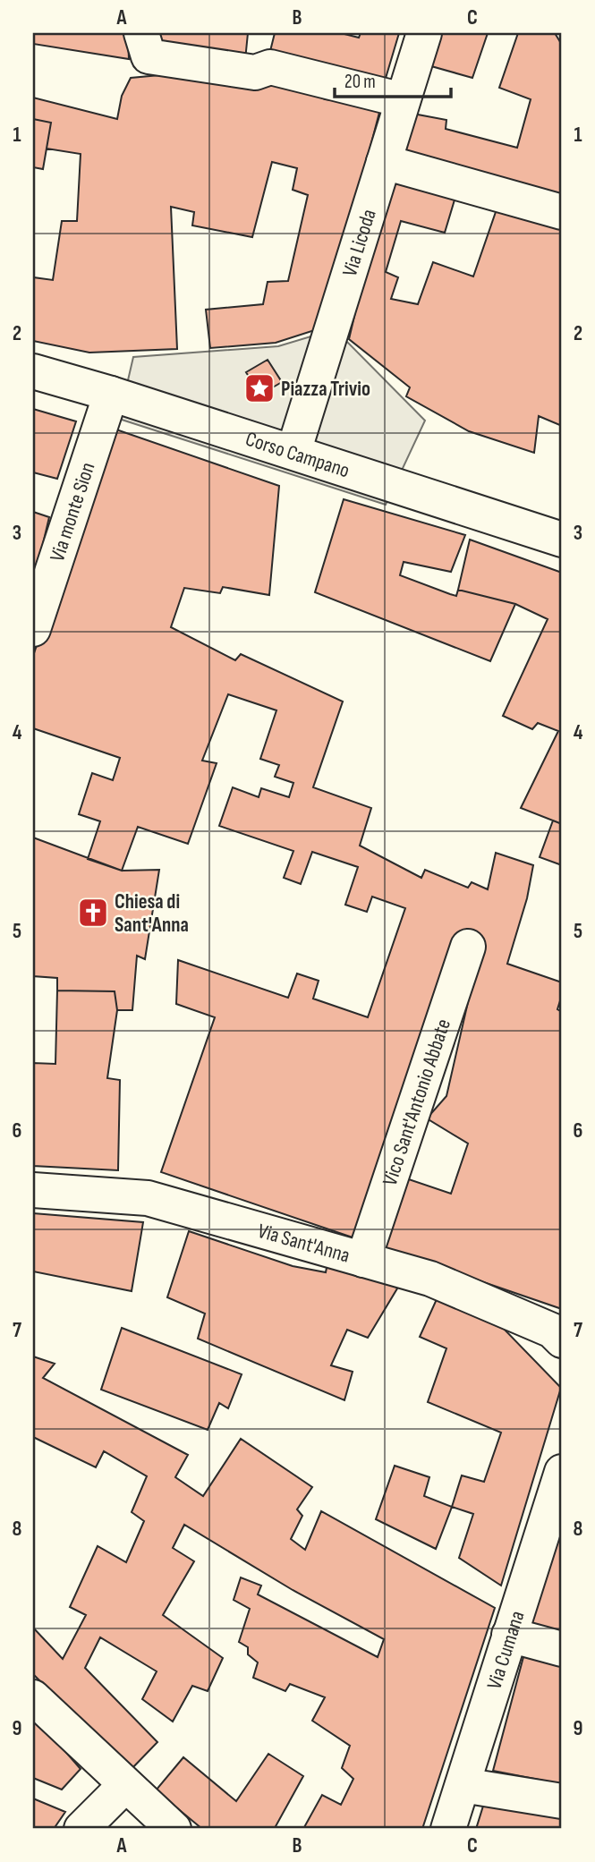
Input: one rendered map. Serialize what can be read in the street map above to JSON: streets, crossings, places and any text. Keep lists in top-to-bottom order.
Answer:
{
  "streets": {
    "street": [
      "Via Licoda",
      "Corso Campano",
      "Via monte Sion",
      "Vico Sant'Antonio Abbate",
      "Via Sant'Anna",
      "Via Cumana"
    ]
  },
  "crossings": [
    ["Via Licoda", "Corso Campano"],
    ["Corso Campano", "Via monte Sion"],
    ["Vico Sant'Antonio Abbate", "Via Sant'Anna"]
  ],
  "places": {
    "place": ["Piazza Trivio"],
    "church": ["Chiesa di Sant'Anna"]
  },
  "scale_bar": "20 m",
  "grid": {
    "columns": ["A", "B", "C"],
    "rows": [
      "1",
      "2",
      "3",
      "4",
      "5",
      "6",
      "7",
      "8",
      "9"
    ]
  }
}
